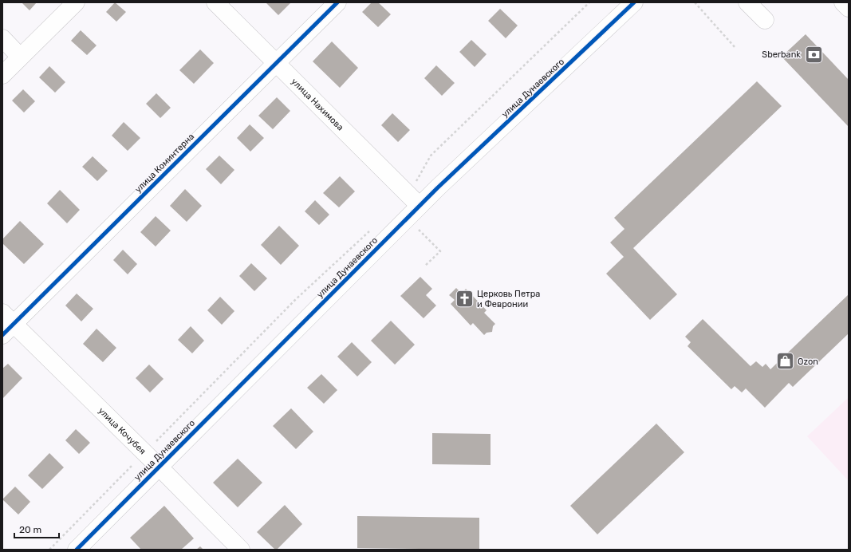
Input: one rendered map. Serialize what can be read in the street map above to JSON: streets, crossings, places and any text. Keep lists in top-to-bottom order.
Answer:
{
  "streets": {
    "street": [
      "улица Дунаевского",
      "улица Нахимова",
      "улица Коминтерна",
      "улица Кочубея"
    ]
  },
  "crossings": [
    ["улица Дунаевского", "улица Нахимова"],
    ["улица Дунаевского", "улица Кочубея"],
    ["улица Нахимова", "улица Коминтерна"],
    ["улица Коминтерна", "улица Кочубея"]
  ],
  "places": {
    "bank": ["Sberbank"],
    "church": ["Церковь Петра и Февронии"],
    "shop": ["Ozon"]
  },
  "scale_bar": "20 m"
}
